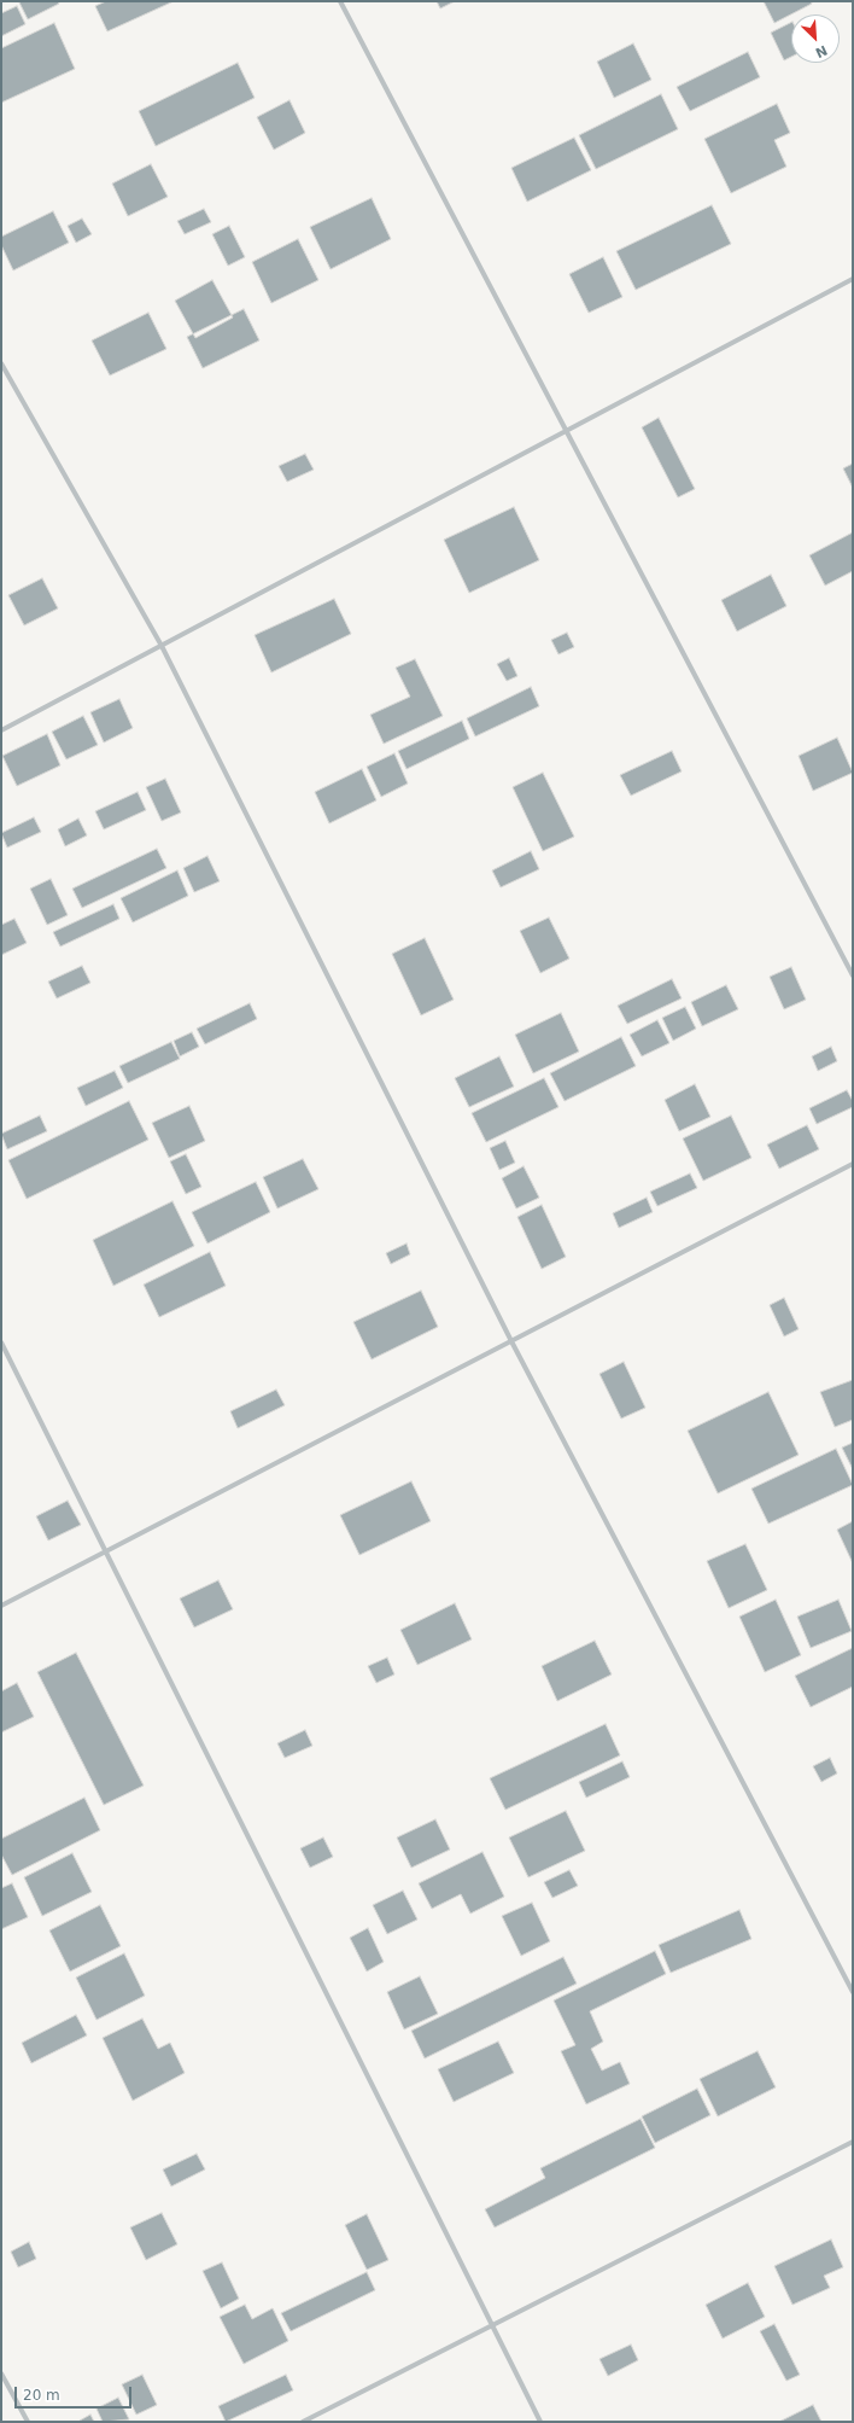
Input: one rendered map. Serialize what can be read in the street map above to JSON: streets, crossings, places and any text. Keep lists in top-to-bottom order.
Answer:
{
  "scale_bar": "20 m",
  "north": "bottom right"
}
